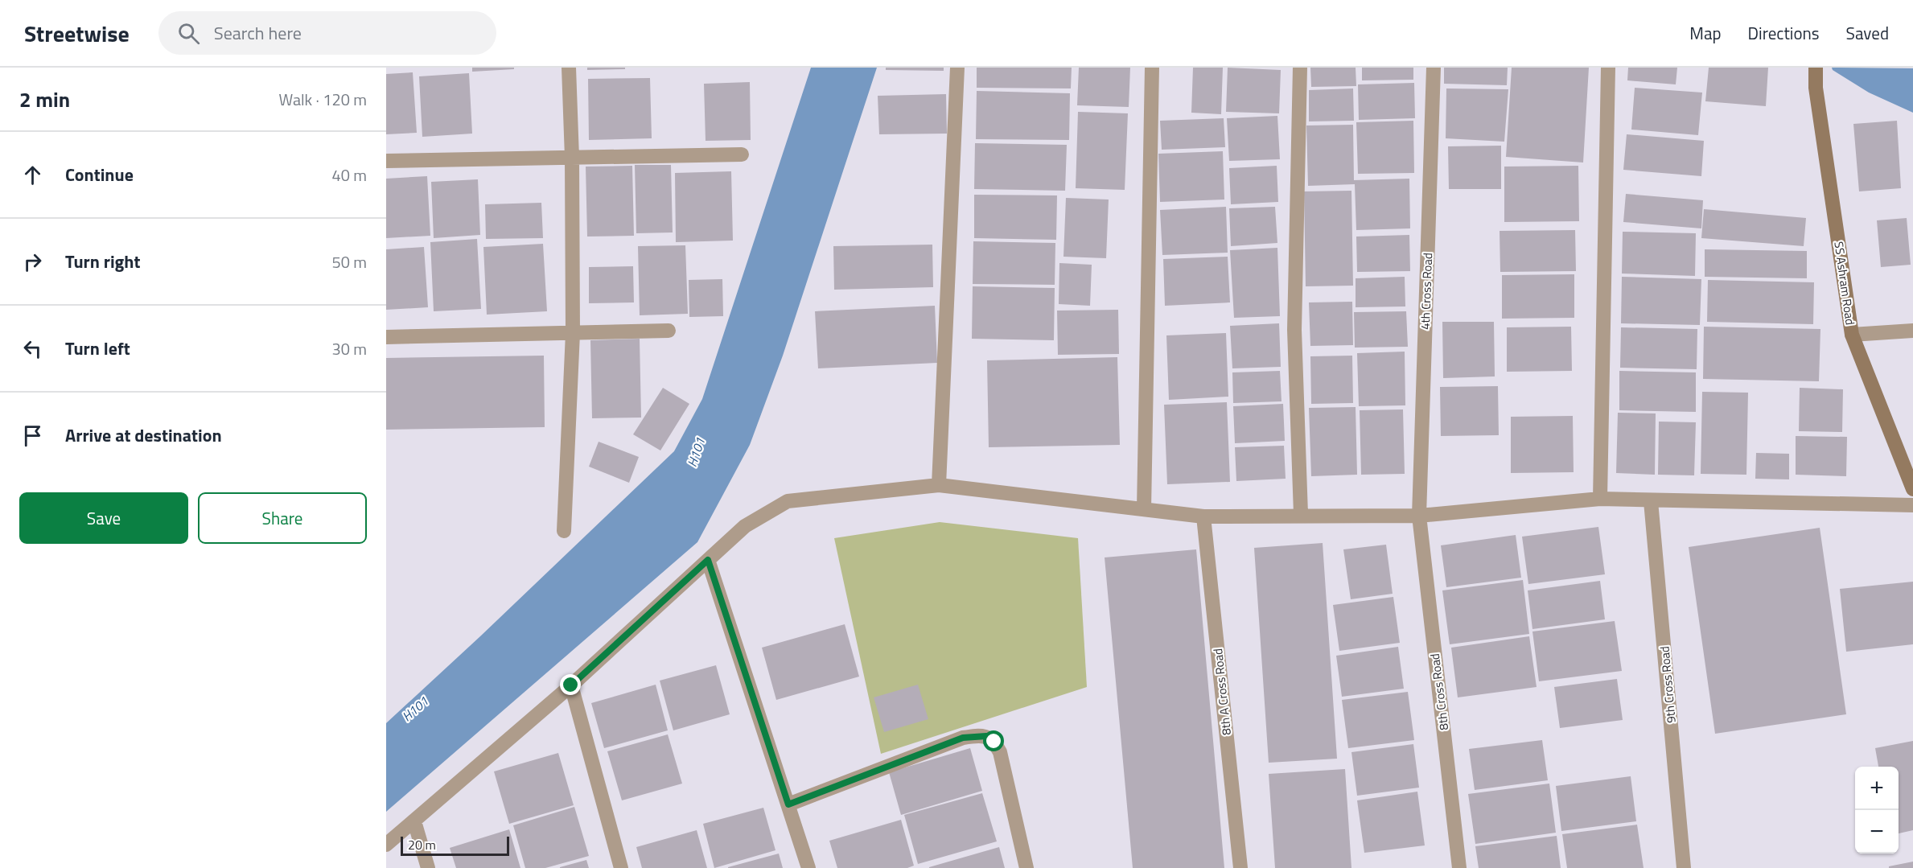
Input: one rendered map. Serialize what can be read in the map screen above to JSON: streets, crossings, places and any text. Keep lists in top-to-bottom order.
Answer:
{
  "streets": {
    "street": [
      "SS Ashram Road",
      "4th Cross Road",
      "9th Cross Road",
      "8th A Cross Road",
      "8th Cross Road"
    ]
  },
  "crossings": [
    ["4th Cross Road", "8th Cross Road"]
  ],
  "water": ["H101"],
  "scale_bar": "20 m",
  "page": {
    "header": "Streetwise",
    "search": "Search here",
    "nav": ["Map", "Directions", "Saved"],
    "heading": ["2 min", "Walk · 120 m"],
    "list": [
      ["Continue", "40 m"],
      ["Turn right", "50 m"],
      ["Turn left", "30 m"],
      "Arrive at destination"
    ],
    "buttons": ["Save", "Share"],
    "map_buttons": ["+", "−"],
    "scale": "20 m"
  }
}
